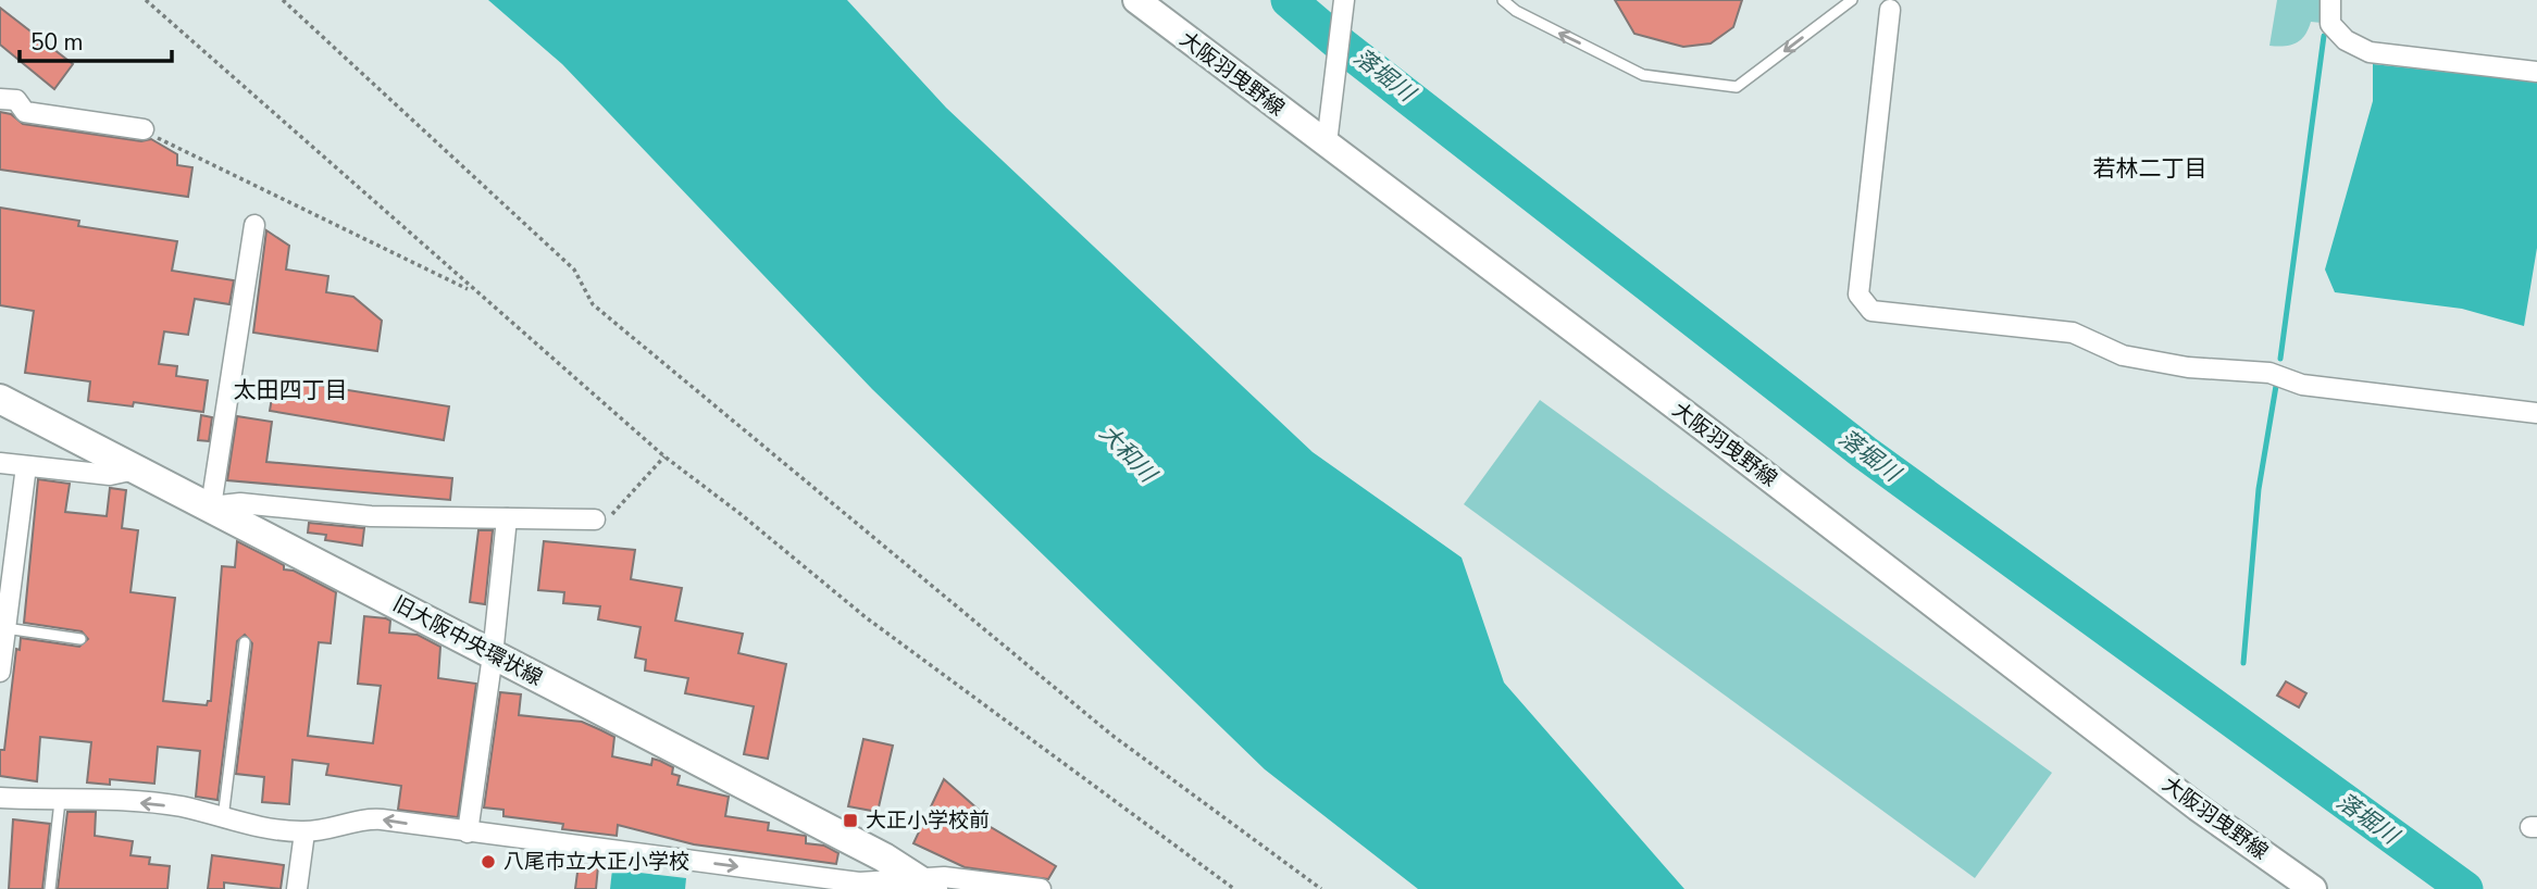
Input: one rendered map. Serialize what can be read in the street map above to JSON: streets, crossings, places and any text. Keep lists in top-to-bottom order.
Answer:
{
  "streets": {
    "main road": ["大阪羽曳野線", "旧大阪中央環状線"]
  },
  "districts": ["若林二丁目", "太田四丁目"],
  "water": ["落堀川", "大和川"],
  "places": {
    "transit": ["大正小学校前"],
    "other": ["八尾市立大正小学校"]
  },
  "scale_bar": "50 m"
}
